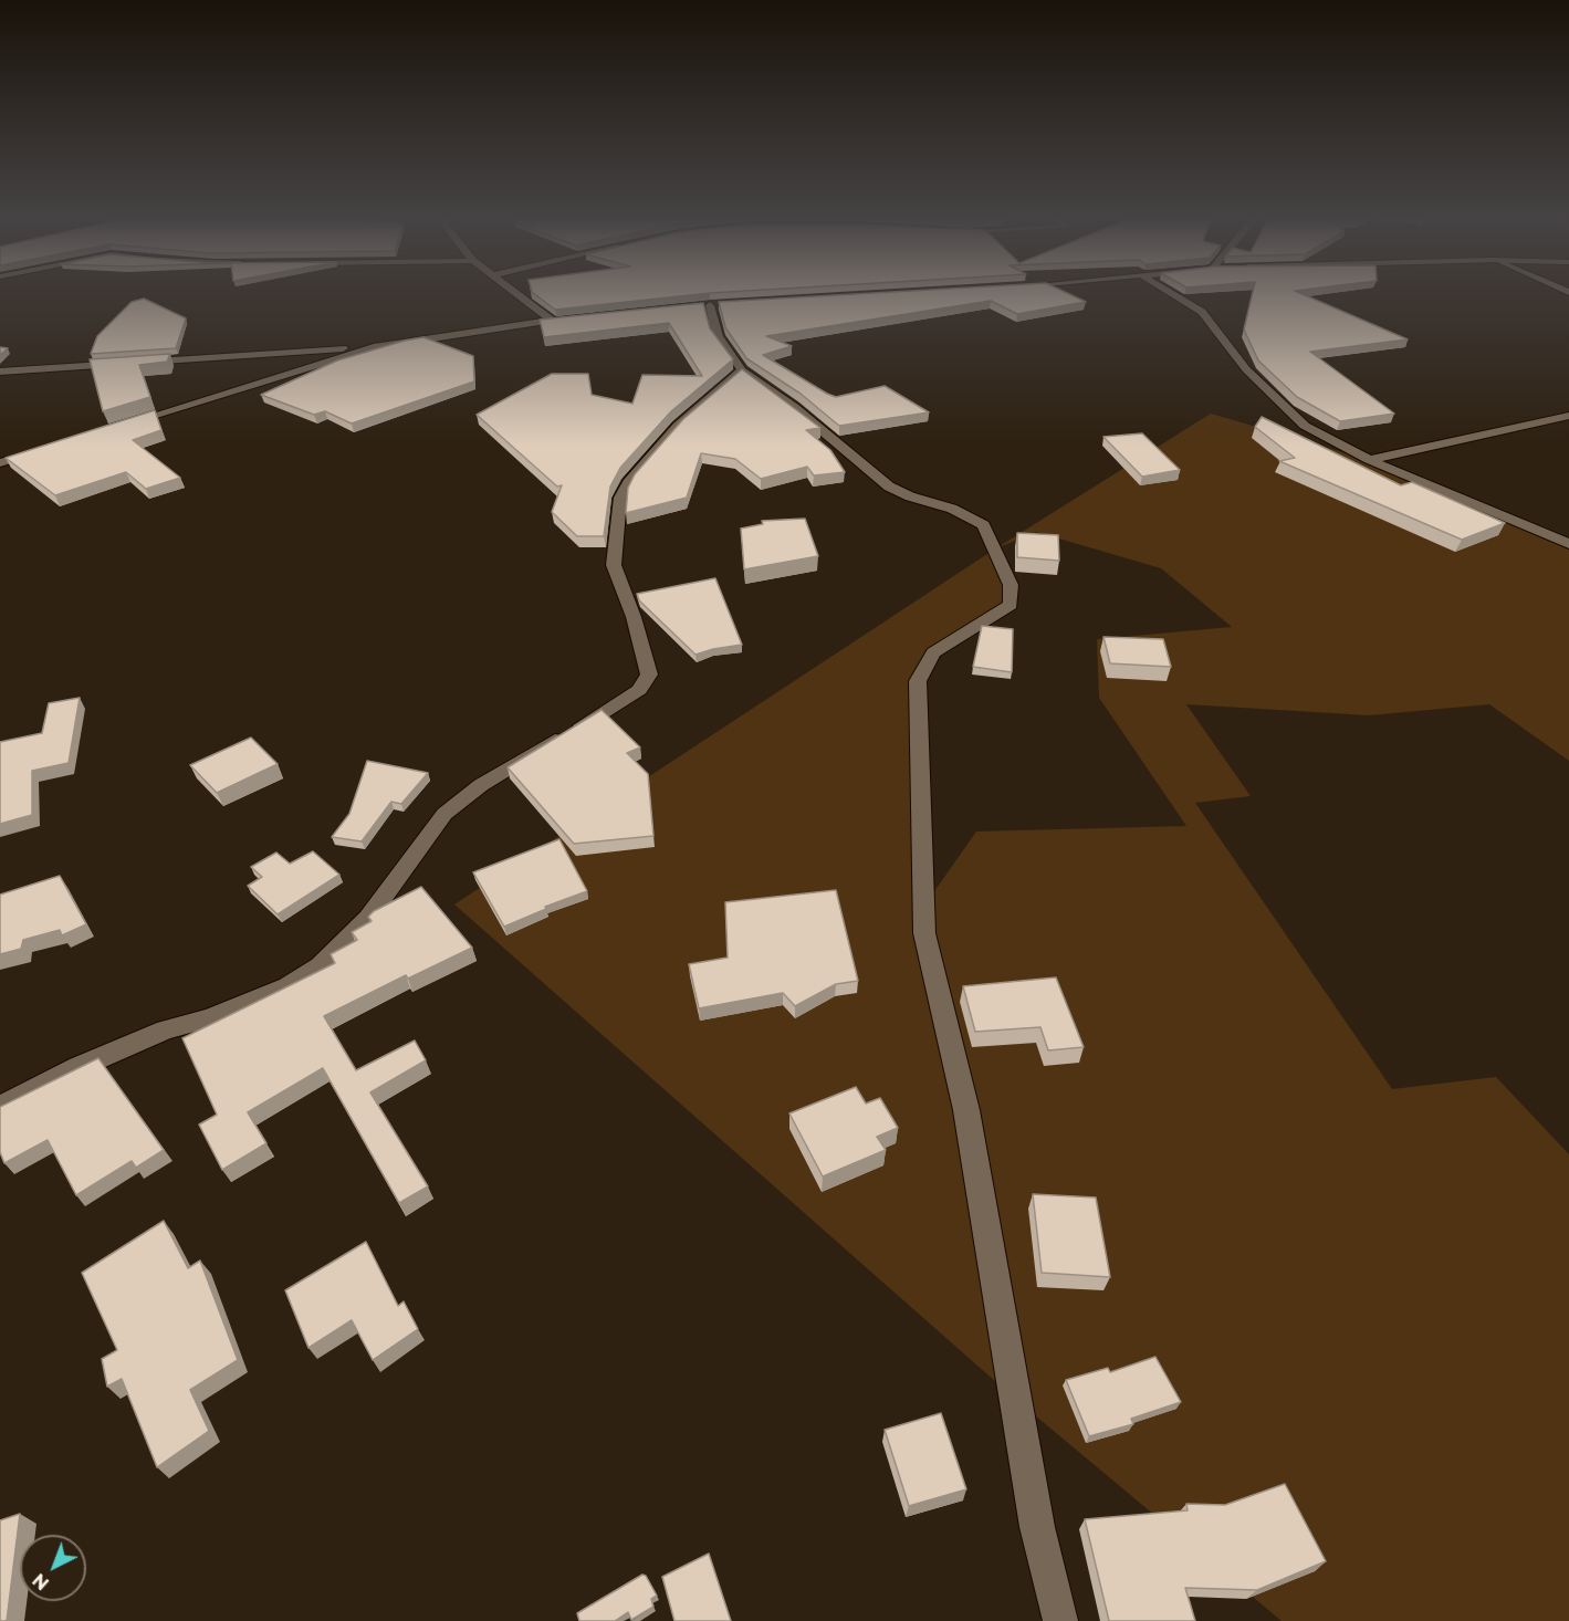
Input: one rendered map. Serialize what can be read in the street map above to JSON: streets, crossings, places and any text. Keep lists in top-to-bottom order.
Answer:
{
  "north": "bottom left"
}
